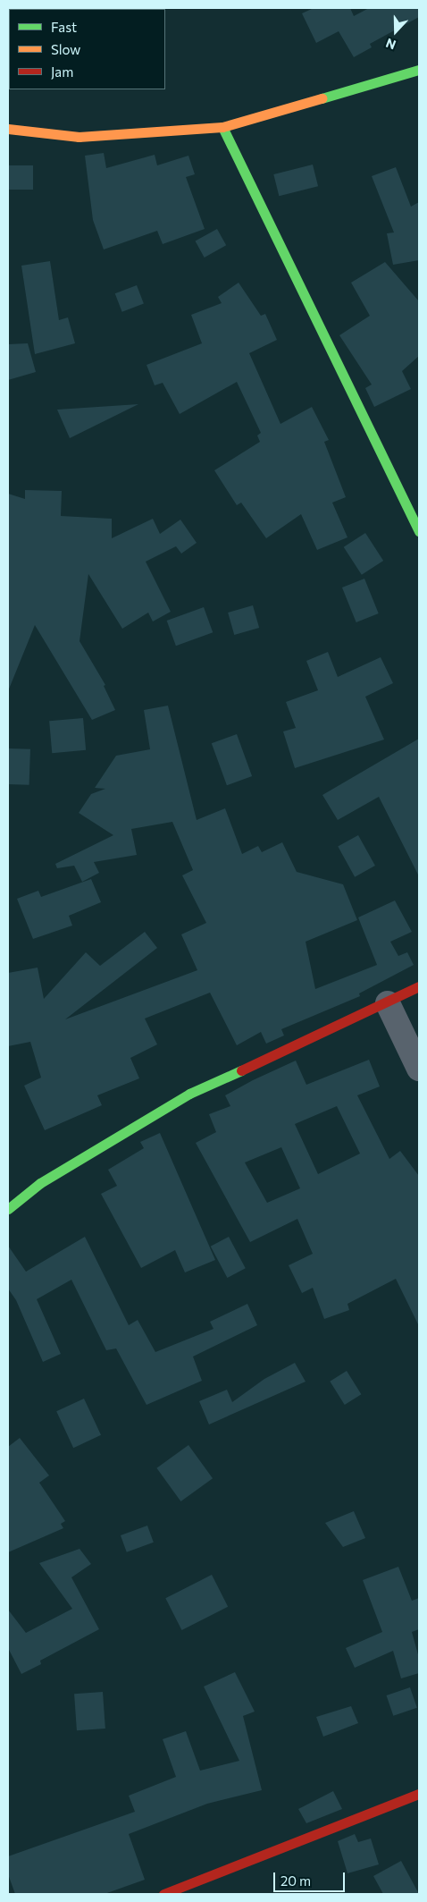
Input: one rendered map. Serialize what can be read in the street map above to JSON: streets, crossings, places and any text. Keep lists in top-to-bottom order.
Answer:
{
  "legend": ["Fast", "Slow", "Jam"],
  "scale_bar": "20 m",
  "north": "bottom"
}
